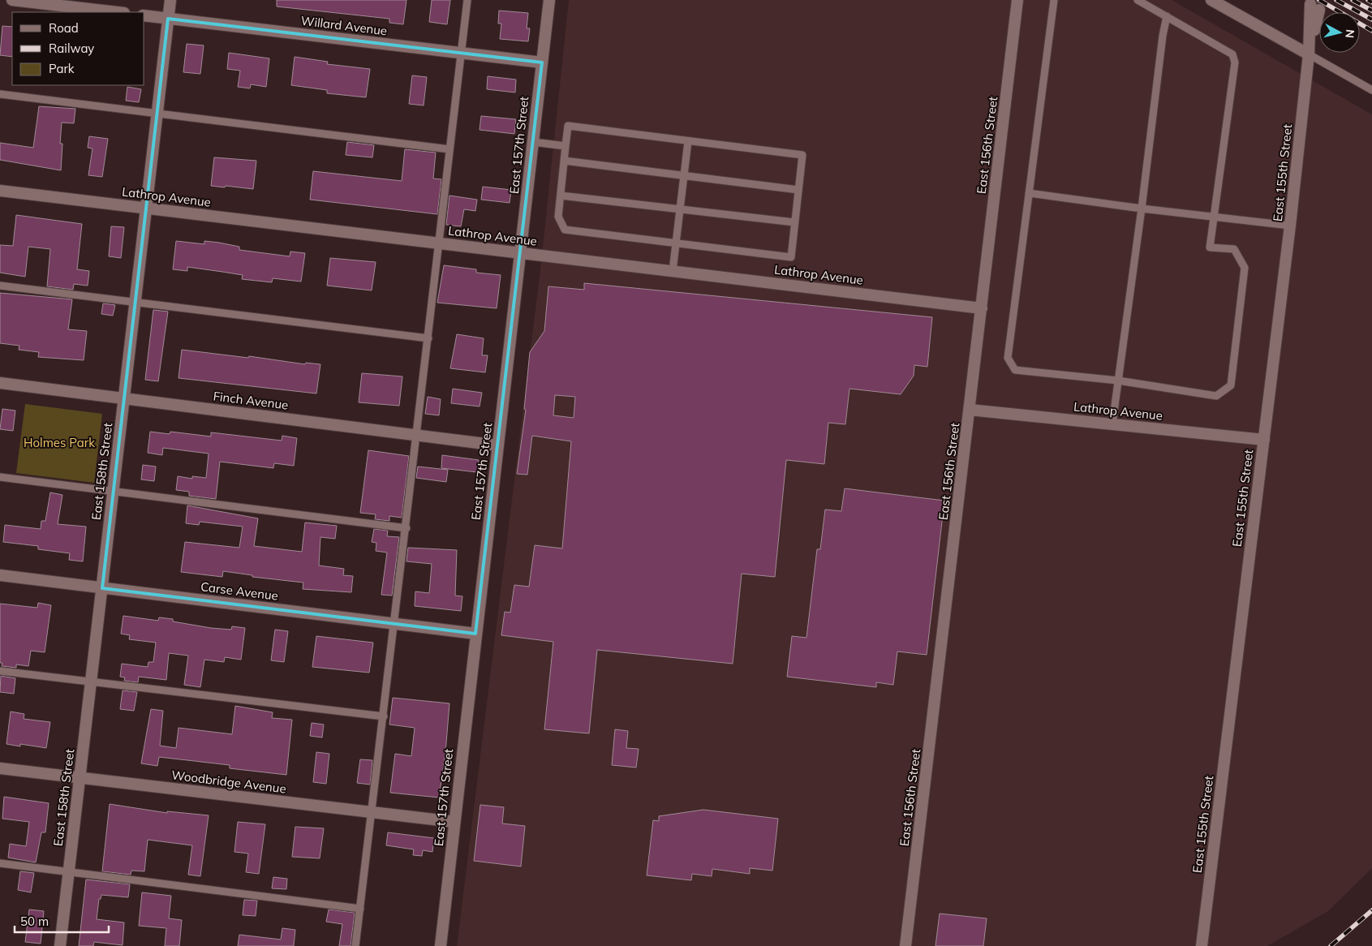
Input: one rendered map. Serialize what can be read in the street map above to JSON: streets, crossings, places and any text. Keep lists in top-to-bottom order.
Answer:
{
  "streets": {
    "street": [
      "Willard Avenue",
      "East 157th Street",
      "East 156th Street",
      "East 155th Street",
      "Lathrop Avenue",
      "Finch Avenue",
      "East 158th Street",
      "Carse Avenue",
      "Woodbridge Avenue"
    ]
  },
  "crossings": [
    ["Willard Avenue", "East 157th Street"],
    ["Willard Avenue", "East 158th Street"],
    ["East 157th Street", "Lathrop Avenue"],
    ["East 157th Street", "Finch Avenue"],
    ["East 157th Street", "Carse Avenue"],
    ["East 157th Street", "Woodbridge Avenue"],
    ["East 156th Street", "Lathrop Avenue"],
    ["East 155th Street", "Lathrop Avenue"],
    ["Lathrop Avenue", "East 158th Street"],
    ["Finch Avenue", "East 158th Street"],
    ["East 158th Street", "Carse Avenue"],
    ["East 158th Street", "Woodbridge Avenue"]
  ],
  "parks": ["Holmes Park"],
  "legend": ["Road", "Railway", "Park"],
  "scale_bar": "50 m",
  "north": "right"
}
